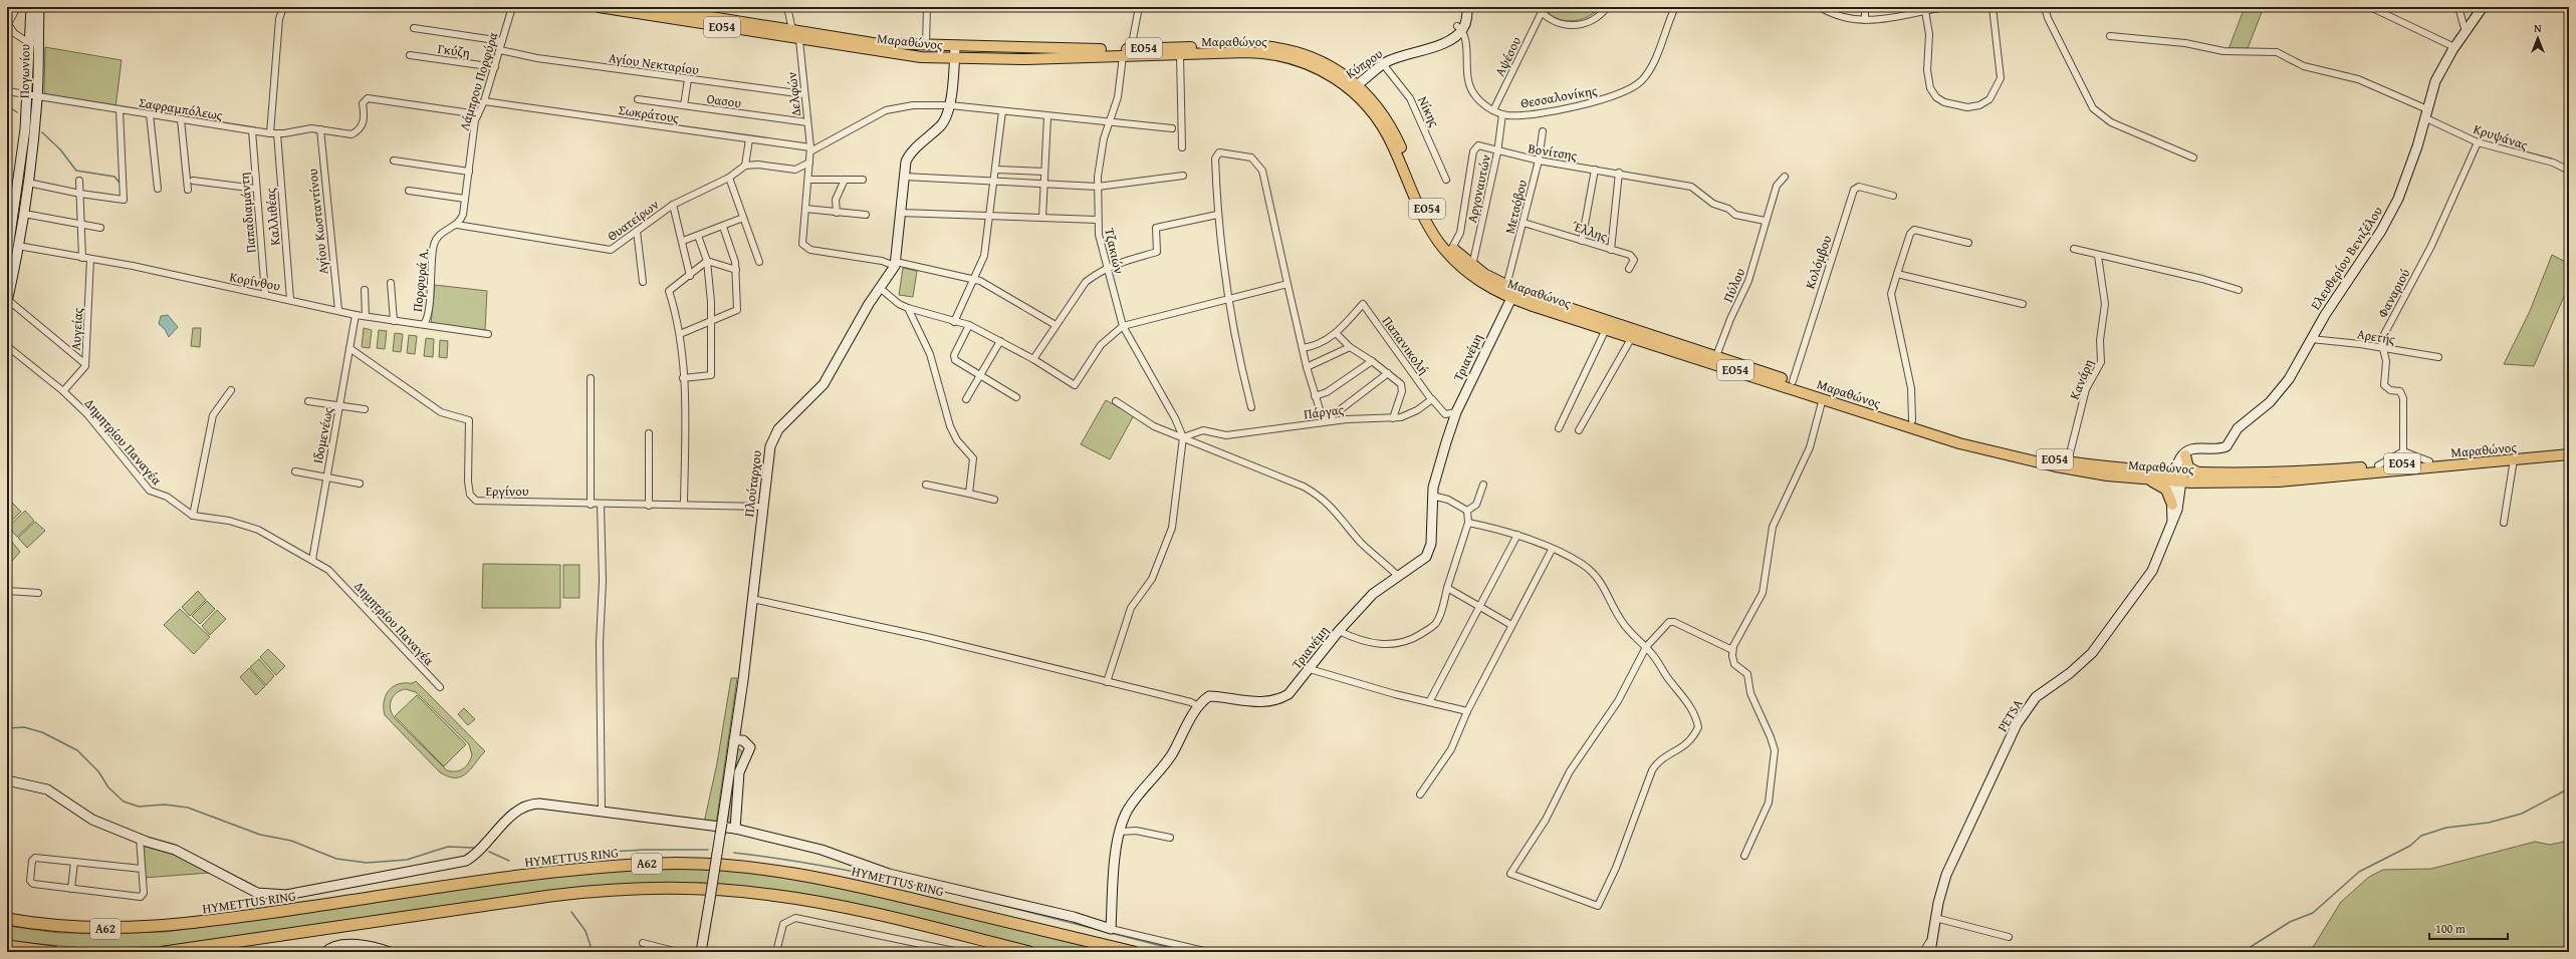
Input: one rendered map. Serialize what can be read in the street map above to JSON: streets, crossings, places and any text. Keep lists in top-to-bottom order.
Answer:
{
  "streets": {
    "highway": ["HYMETTUS RING", "Α62"],
    "main road": ["ΕΟ54", "Μαραθώνος"],
    "street": [
      "Γκύζη",
      "Αψέσου",
      "Αγίου Νεκταρίου",
      "Κύπρου",
      "Πογωνίου",
      "Λάμπρου Πορφύρα",
      "Δελφών",
      "Θεσσαλονίκης",
      "Οασου",
      "Σαφραμπόλεως",
      "Νίκης",
      "Σωκράτους",
      "Κρυψάνας",
      "Βονίτσης",
      "Αργοναυτών",
      "Μετσόβου",
      "Παπαδιαμάντη",
      "Καλλιθέας",
      "Θυατείρων",
      "Αγίου Κωσταντίνου",
      "Έλλης",
      "Τζακιών",
      "Ελευθερίου Βενιζέλου",
      "Κολόμβου",
      "Πορφυρά Α.",
      "Κορίνθου",
      "Πύλου",
      "Φαναριού",
      "Αυγείας",
      "Αρετής",
      "Παπανικολή",
      "Τριανέμη",
      "Κανάρη",
      "Πάργας",
      "Ιδομενέως",
      "Δημητρίου Παναγέα",
      "Πλούταρχου",
      "Εργίνου",
      "PETSA"
    ]
  },
  "crossings": [
    ["Μαραθώνος", "Κύπρου"],
    ["Μαραθώνος", "Δελφών"],
    ["Μαραθώνος", "Βονίτσης"],
    ["Μαραθώνος", "Αργοναυτών"],
    ["Μαραθώνος", "Μετσόβου"],
    ["Μαραθώνος", "Τζακιών"],
    ["Μαραθώνος", "Κολόμβου"],
    ["Μαραθώνος", "Πύλου"],
    ["Μαραθώνος", "Τριανέμη"],
    ["Μαραθώνος", "Κανάρη"],
    ["Μαραθώνος", "Πλούταρχου"],
    ["Μαραθώνος", "PETSA"],
    ["Γκύζη", "Λάμπρου Πορφύρα"],
    ["Αψέσου", "Θεσσαλονίκης"],
    ["Αγίου Νεκταρίου", "Λάμπρου Πορφύρα"],
    ["Αγίου Νεκταρίου", "Δελφών"],
    ["Κύπρου", "Θεσσαλονίκης"],
    ["Κύπρου", "Νίκης"],
    ["Πογωνίου", "Σαφραμπόλεως"],
    ["Πογωνίου", "Κορίνθου"],
    ["Λάμπρου Πορφύρα", "Σαφραμπόλεως"],
    ["Λάμπρου Πορφύρα", "Σωκράτους"],
    ["Λάμπρου Πορφύρα", "Θυατείρων"],
    ["Λάμπρου Πορφύρα", "Πορφυρά Α."],
    ["Δελφών", "Οασου"],
    ["Δελφών", "Σωκράτους"],
    ["Δελφών", "Πλούταρχου"],
    ["Θεσσαλονίκης", "Αργοναυτών"],
    ["Σαφραμπόλεως", "Παπαδιαμάντη"],
    ["Σαφραμπόλεως", "Καλλιθέας"],
    ["Σαφραμπόλεως", "Αγίου Κωσταντίνου"],
    ["Κρυψάνας", "Ελευθερίου Βενιζέλου"],
    ["Κρυψάνας", "Φαναριού"],
    ["Βονίτσης", "Αργοναυτών"],
    ["Βονίτσης", "Μετσόβου"],
    ["Βονίτσης", "Πύλου"],
    ["Μετσόβου", "Έλλης"],
    ["Μετσόβου", "Τριανέμη"],
    ["Παπαδιαμάντη", "Κορίνθου"],
    ["Καλλιθέας", "Κορίνθου"],
    ["Θυατείρων", "Πορφυρά Α."],
    ["Αγίου Κωσταντίνου", "Κορίνθου"],
    ["Τζακιών", "Πάργας"],
    ["Ελευθερίου Βενιζέλου", "Αρετής"],
    ["Πορφυρά Α.", "Κορίνθου"],
    ["Κορίνθου", "Αυγείας"],
    ["Κορίνθου", "Ιδομενέως"],
    ["Φαναριού", "Αρετής"],
    ["Αυγείας", "Δημητρίου Παναγέα"],
    ["Παπανικολή", "Πάργας"],
    ["Ιδομενέως", "Δημητρίου Παναγέα"],
    ["Ιδομενέως", "Εργίνου"],
    ["Πλούταρχου", "Εργίνου"]
  ],
  "scale_bar": "100 m",
  "north": "top"
}
